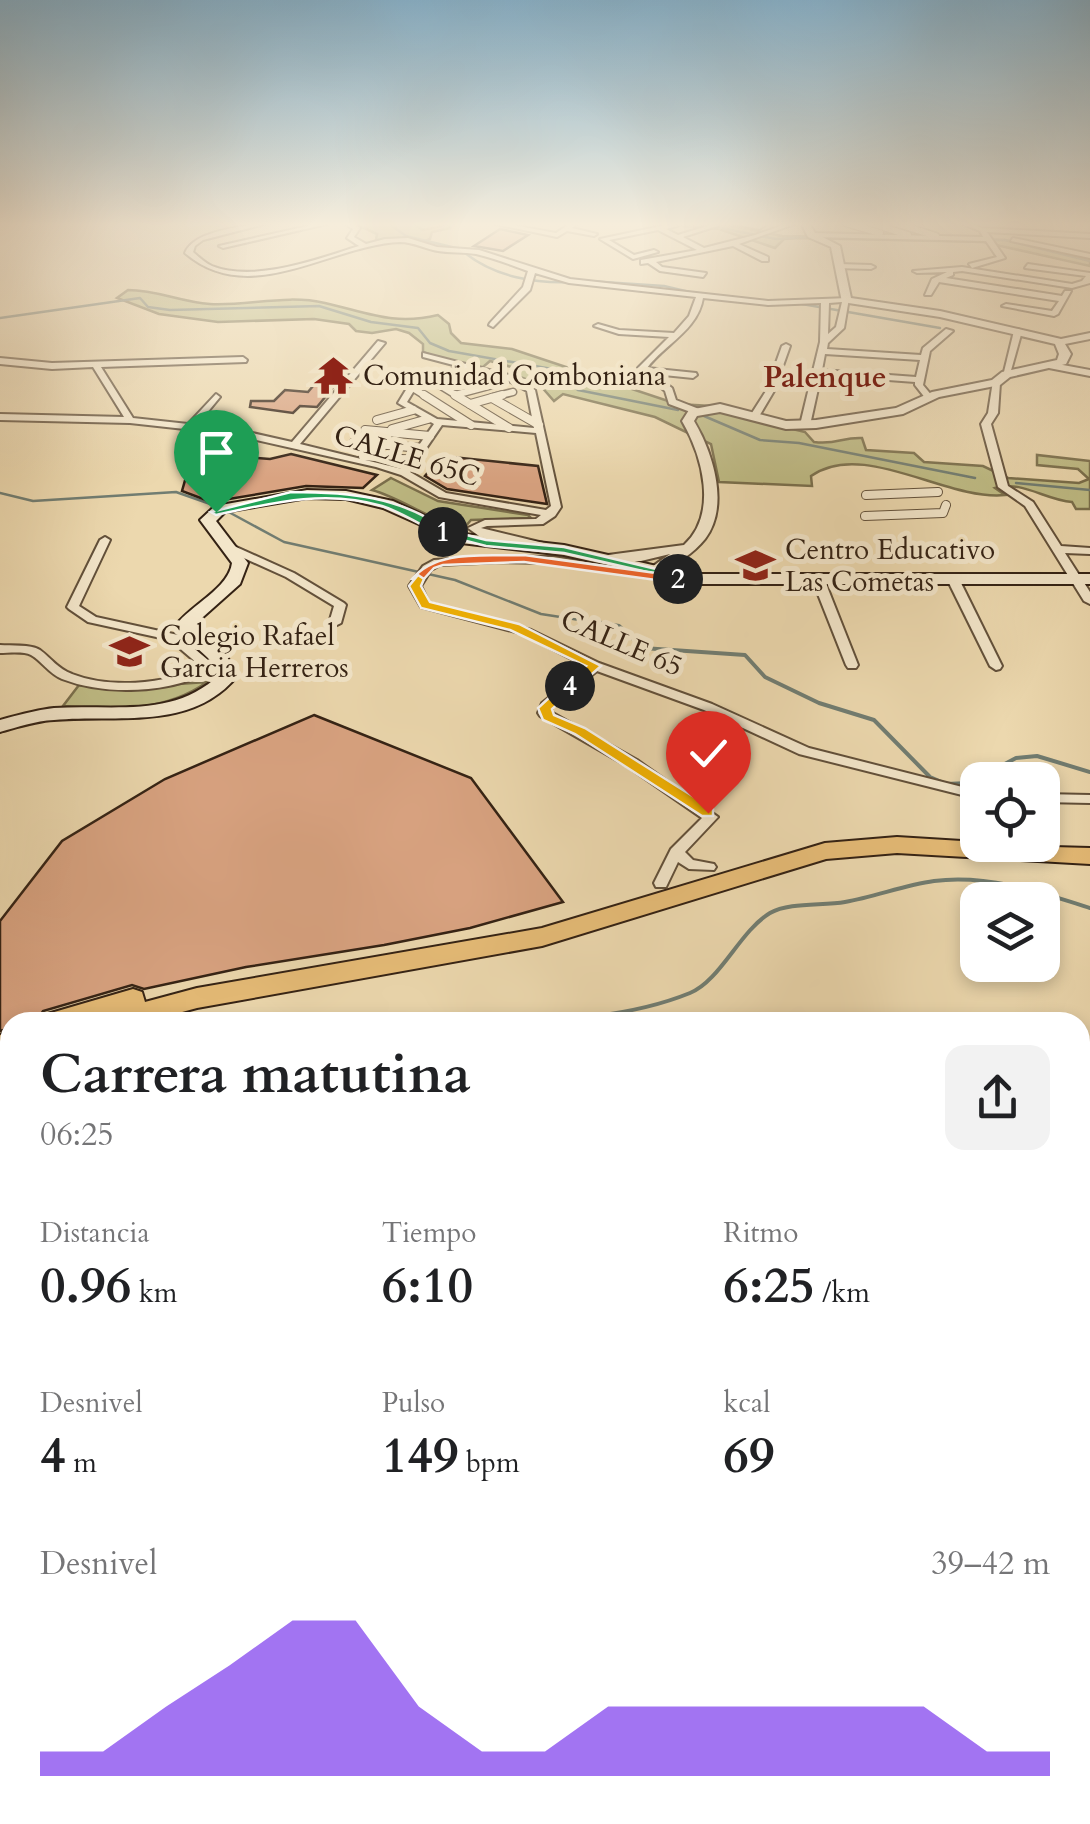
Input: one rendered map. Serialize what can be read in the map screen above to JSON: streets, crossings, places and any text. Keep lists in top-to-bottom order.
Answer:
{
  "streets": {
    "main road": ["CALLE 65"],
    "street": ["CALLE 65C"]
  },
  "districts": ["Palenque"],
  "places": {
    "temple": ["Comunidad Comboniana"],
    "school or university": ["Centro Educativo Las Cometas", "Colegio Rafael Garcia Herreros"]
  },
  "page": {
    "pins": ["1", "2", "4"],
    "heading": ["Carrera matutina", "06:25"],
    "stats": [
      ["Distancia", "0.96 km"],
      ["Tiempo", "6:10"],
      ["Ritmo", "6:25 /km"],
      ["Desnivel", "4 m"],
      ["Pulso", "149 bpm"],
      ["kcal", "69"]
    ],
    "chart": ["Desnivel", "39–42 m"]
  }
}
